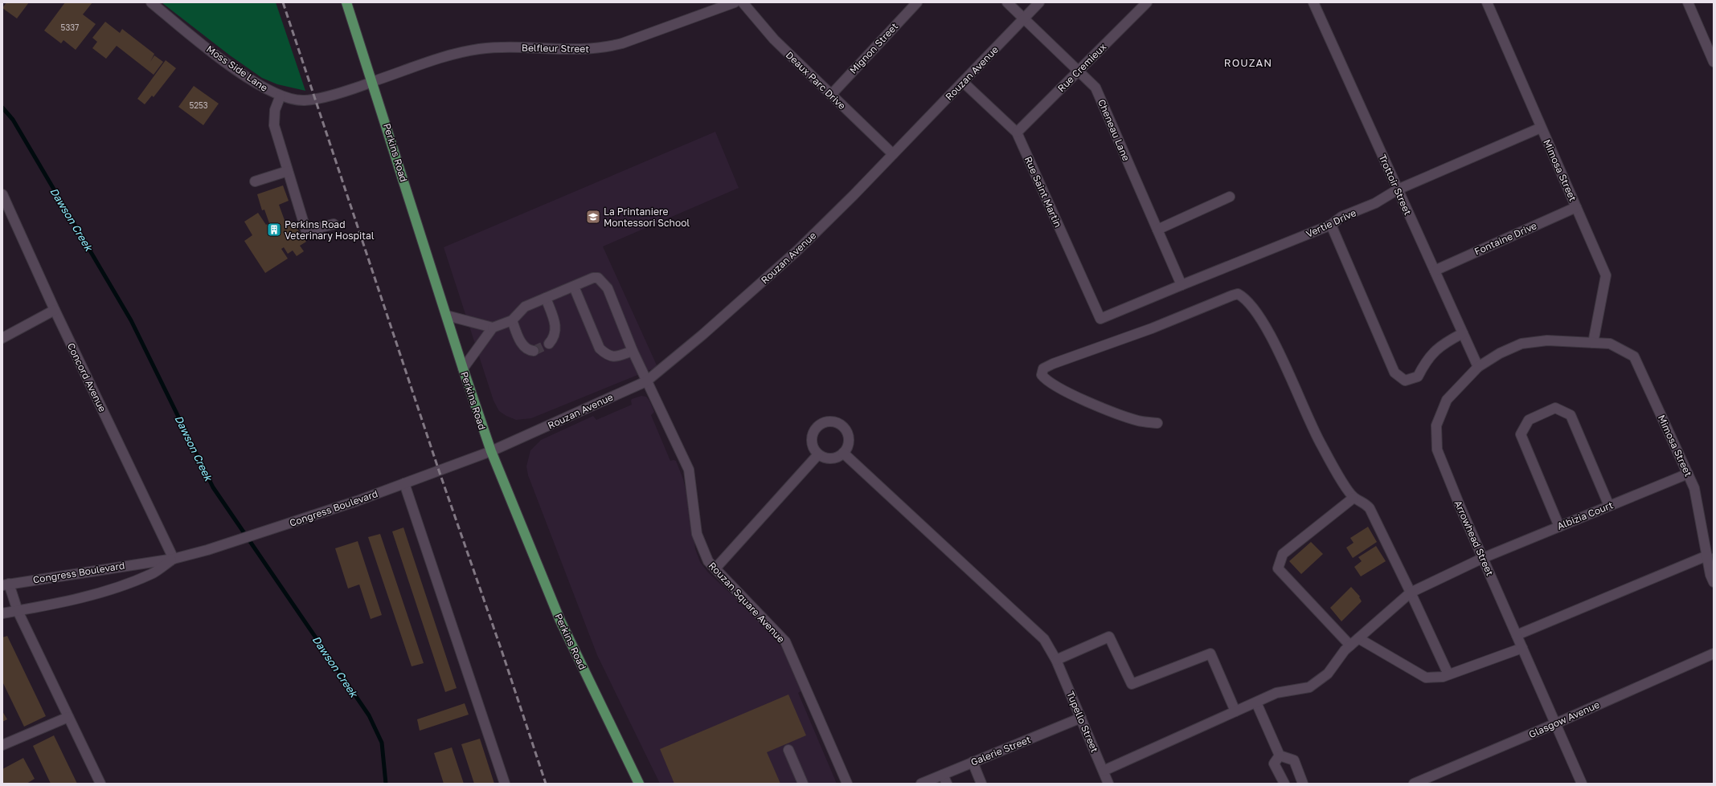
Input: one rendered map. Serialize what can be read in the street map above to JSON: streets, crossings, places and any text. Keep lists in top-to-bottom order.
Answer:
{
  "streets": {
    "main road": ["Perkins Road"],
    "street": [
      "Belfleur Street",
      "Mignon Street",
      "Rue Cremieux",
      "Moss Side Lane",
      "Rouzan Avenue",
      "Deaux Parc Drive",
      "Cheneau Lane",
      "Mimosa Street",
      "Trottoir Street",
      "Rue Saint Martin",
      "Vertie Drive",
      "Fontaine Drive",
      "Concord Avenue",
      "Congress Boulevard",
      "Albizia Court",
      "Arrowhead Street",
      "Rouzan Square Avenue",
      "Glasgow Avenue",
      "Tupello Street",
      "Galerie Street"
    ]
  },
  "crossings": [
    ["Belfleur Street", "Moss Side Lane"],
    ["Belfleur Street", "Perkins Road"],
    ["Mignon Street", "Deaux Parc Drive"],
    ["Rue Cremieux", "Cheneau Lane"],
    ["Rue Cremieux", "Rue Saint Martin"],
    ["Moss Side Lane", "Perkins Road"],
    ["Rouzan Avenue", "Deaux Parc Drive"],
    ["Rouzan Avenue", "Cheneau Lane"],
    ["Rouzan Avenue", "Perkins Road"],
    ["Rouzan Avenue", "Rue Saint Martin"],
    ["Rouzan Avenue", "Congress Boulevard"],
    ["Rouzan Avenue", "Rouzan Square Avenue"],
    ["Cheneau Lane", "Vertie Drive"],
    ["Perkins Road", "Congress Boulevard"],
    ["Mimosa Street", "Vertie Drive"],
    ["Mimosa Street", "Fontaine Drive"],
    ["Mimosa Street", "Albizia Court"],
    ["Mimosa Street", "Arrowhead Street"],
    ["Trottoir Street", "Vertie Drive"],
    ["Trottoir Street", "Fontaine Drive"],
    ["Trottoir Street", "Arrowhead Street"],
    ["Rue Saint Martin", "Vertie Drive"],
    ["Concord Avenue", "Congress Boulevard"],
    ["Albizia Court", "Arrowhead Street"],
    ["Albizia Court", "Tupello Street"],
    ["Arrowhead Street", "Glasgow Avenue"],
    ["Tupello Street", "Galerie Street"]
  ],
  "districts": ["ROUZAN"],
  "water": ["Dawson Creek"],
  "places": {
    "school or university": ["La Printaniere Montessori School"],
    "building": ["Perkins Road Veterinary Hospital"]
  },
  "house_numbers": ["5337", "5253"]
}
